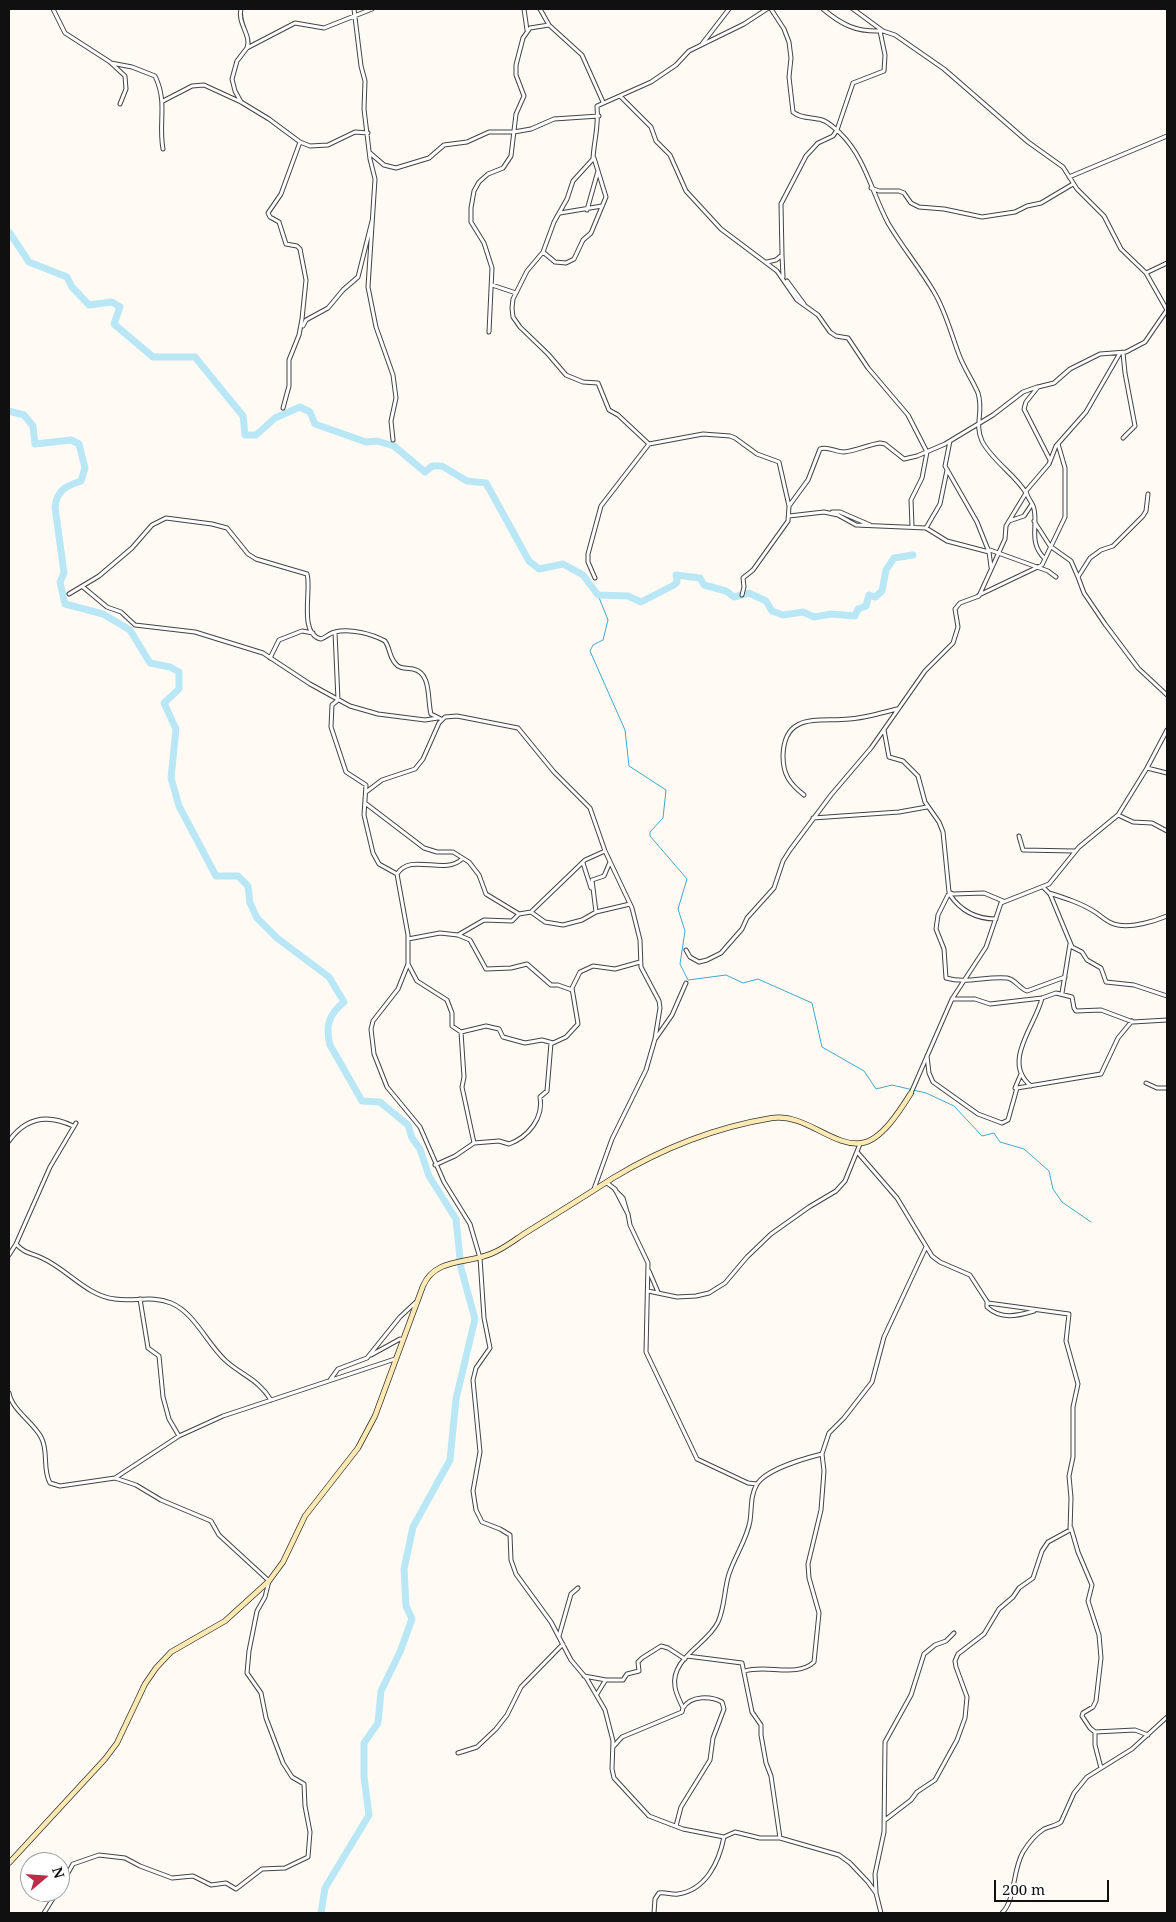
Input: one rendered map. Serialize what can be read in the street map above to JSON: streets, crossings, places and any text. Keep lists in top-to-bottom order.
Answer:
{
  "scale_bar": "200 m",
  "north": "right"
}
